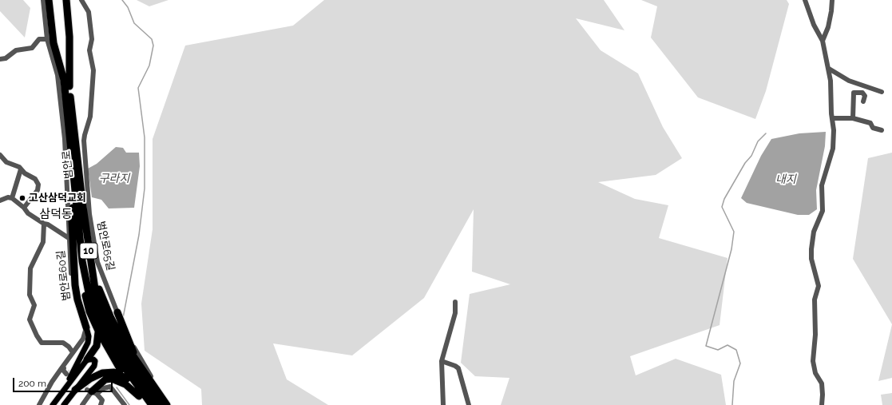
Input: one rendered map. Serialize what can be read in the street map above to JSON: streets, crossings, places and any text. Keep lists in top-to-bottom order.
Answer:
{
  "streets": {
    "highway": ["범안로", "10"],
    "street": ["범안로65길", "범안로60길"]
  },
  "districts": ["삼덕동"],
  "water": ["구라지", "내지"],
  "places": ["고산삼덕교회"],
  "scale_bar": "200 m"
}
